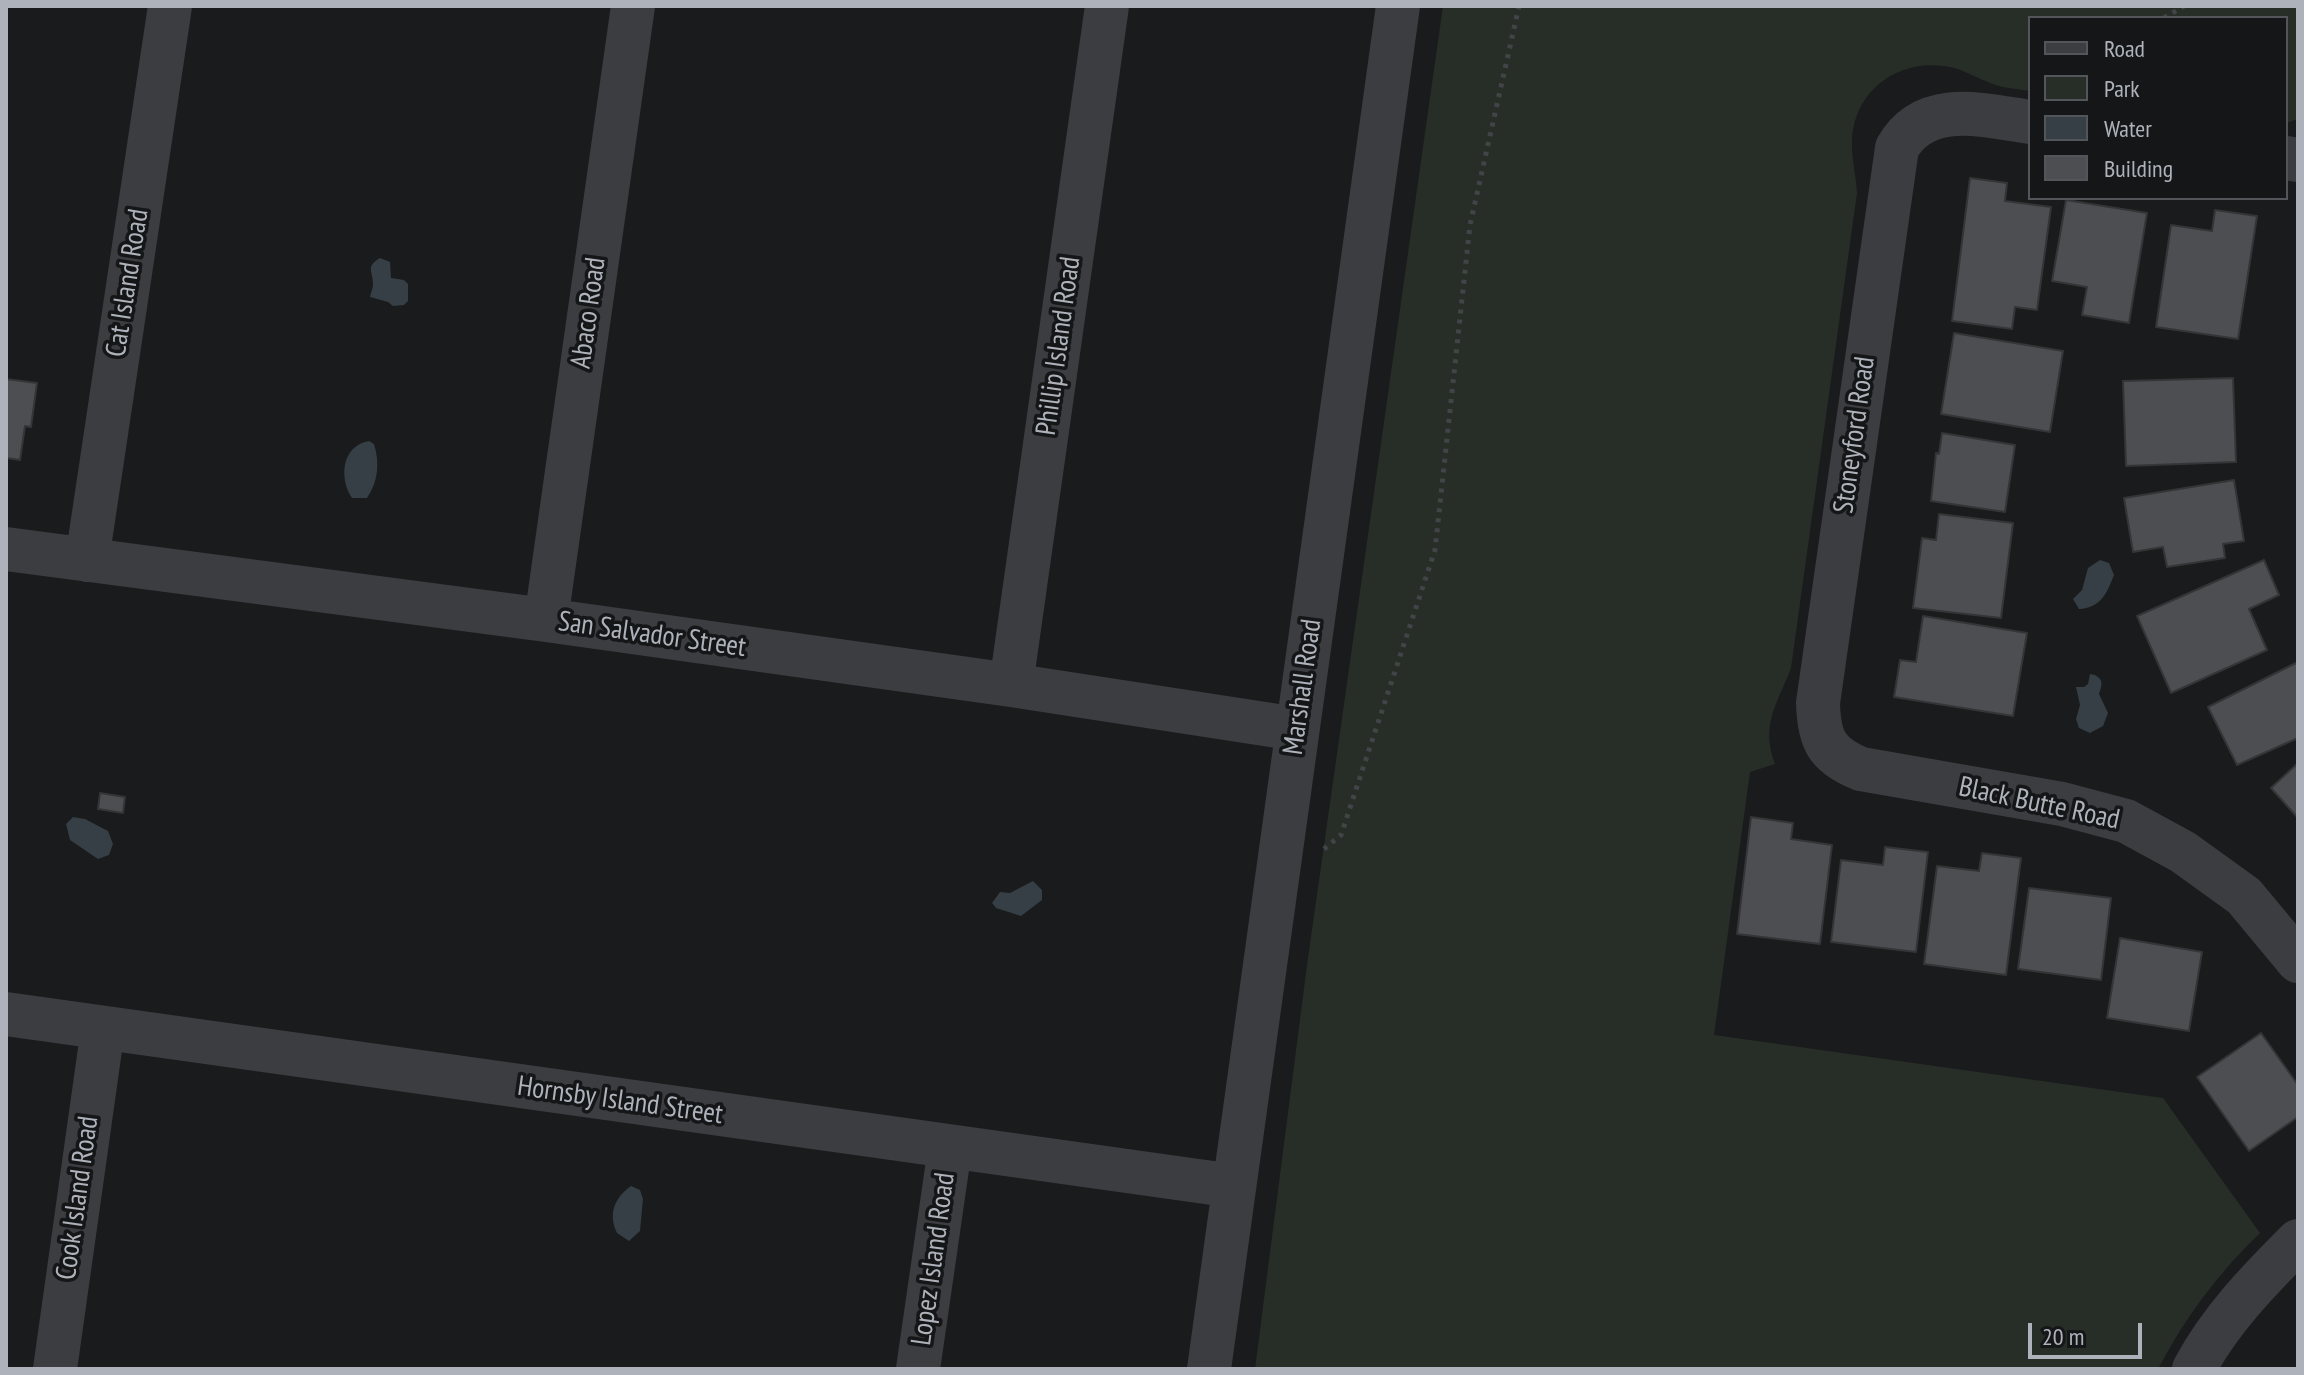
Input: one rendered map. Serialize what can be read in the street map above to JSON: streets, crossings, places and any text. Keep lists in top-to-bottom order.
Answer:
{
  "streets": {
    "street": [
      "Cat Island Road",
      "Abaco Road",
      "Phillip Island Road",
      "Stoneyford Road",
      "San Salvador Street",
      "Marshall Road",
      "Black Butte Road",
      "Hornsby Island Street",
      "Cook Island Road",
      "Lopez Island Road"
    ]
  },
  "crossings": [
    ["Cat Island Road", "San Salvador Street"],
    ["Abaco Road", "San Salvador Street"],
    ["Phillip Island Road", "San Salvador Street"],
    ["Stoneyford Road", "Black Butte Road"],
    ["San Salvador Street", "Marshall Road"],
    ["Marshall Road", "Hornsby Island Street"],
    ["Hornsby Island Street", "Cook Island Road"],
    ["Hornsby Island Street", "Lopez Island Road"]
  ],
  "legend": [
    "Road",
    "Park",
    "Water",
    "Building"
  ],
  "scale_bar": "20 m"
}
